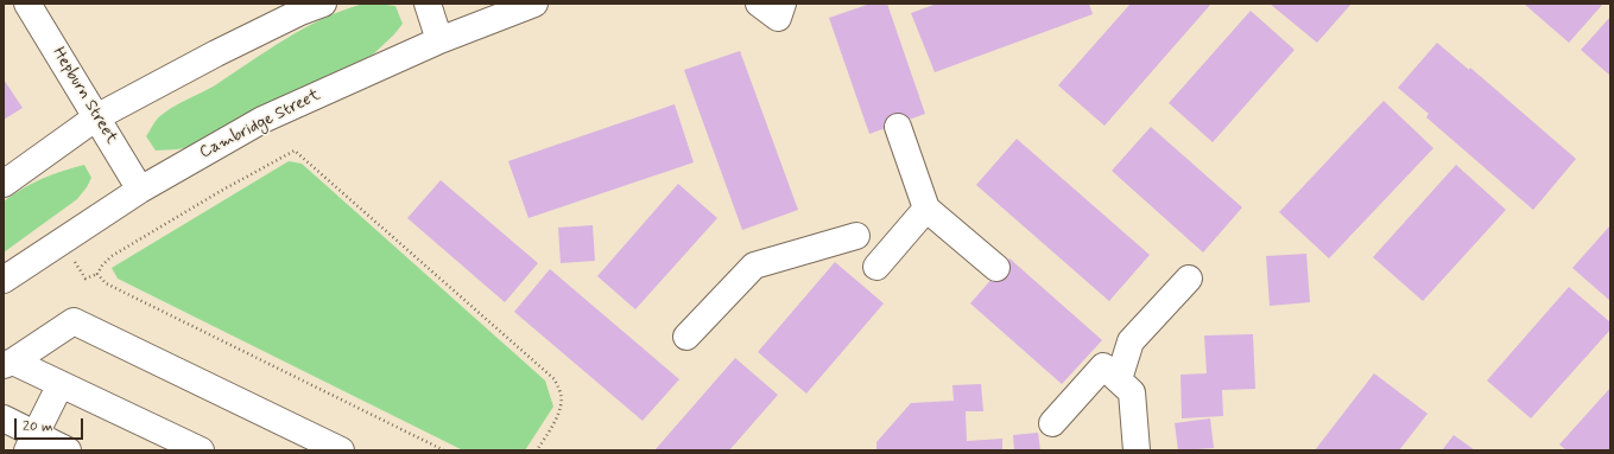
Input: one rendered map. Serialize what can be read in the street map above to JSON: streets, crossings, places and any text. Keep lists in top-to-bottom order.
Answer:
{
  "streets": {
    "street": ["Hepburn Street", "Cambridge Street"]
  },
  "crossings": [
    ["Hepburn Street", "Cambridge Street"]
  ],
  "scale_bar": "20 m"
}
